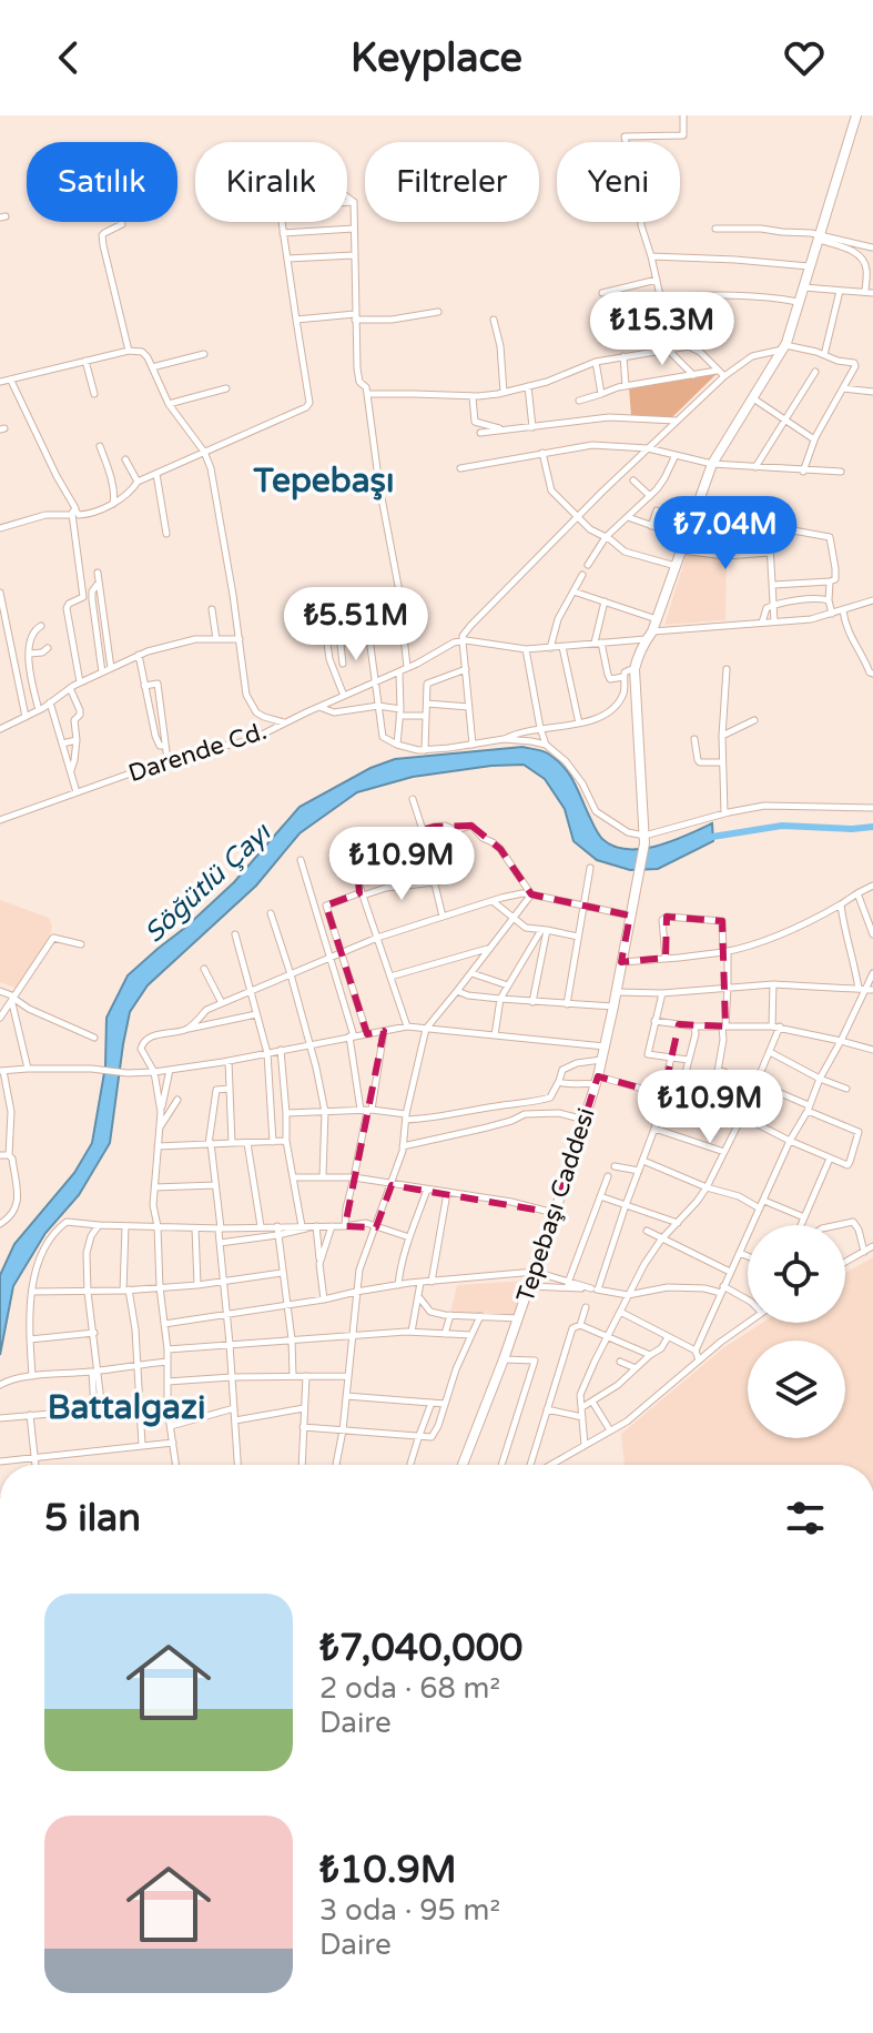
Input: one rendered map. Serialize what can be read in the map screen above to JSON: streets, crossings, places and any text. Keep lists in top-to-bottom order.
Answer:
{
  "streets": {
    "main road": ["Tepebaşı Caddesi"],
    "street": ["Darende Cd."]
  },
  "districts": ["Tepebaşı", "Battalgazi"],
  "water": ["Söğütlü Çayı"],
  "page": {
    "header": "Keyplace",
    "chip": [
      "Satılık",
      "Kiralık",
      "Filtreler",
      "Yeni"
    ],
    "price": [
      "₺15.3M",
      "₺7.04M",
      "₺5.51M",
      "₺10.9M",
      "₺10.9M"
    ],
    "heading": "5 ilan",
    "list": [
      {
        "name": "₺7,040,000",
        "note": "2 oda · 68 m² · Daire"
      },
      {
        "name": "₺10.9M",
        "note": "3 oda · 95 m² · Daire"
      }
    ]
  }
}
